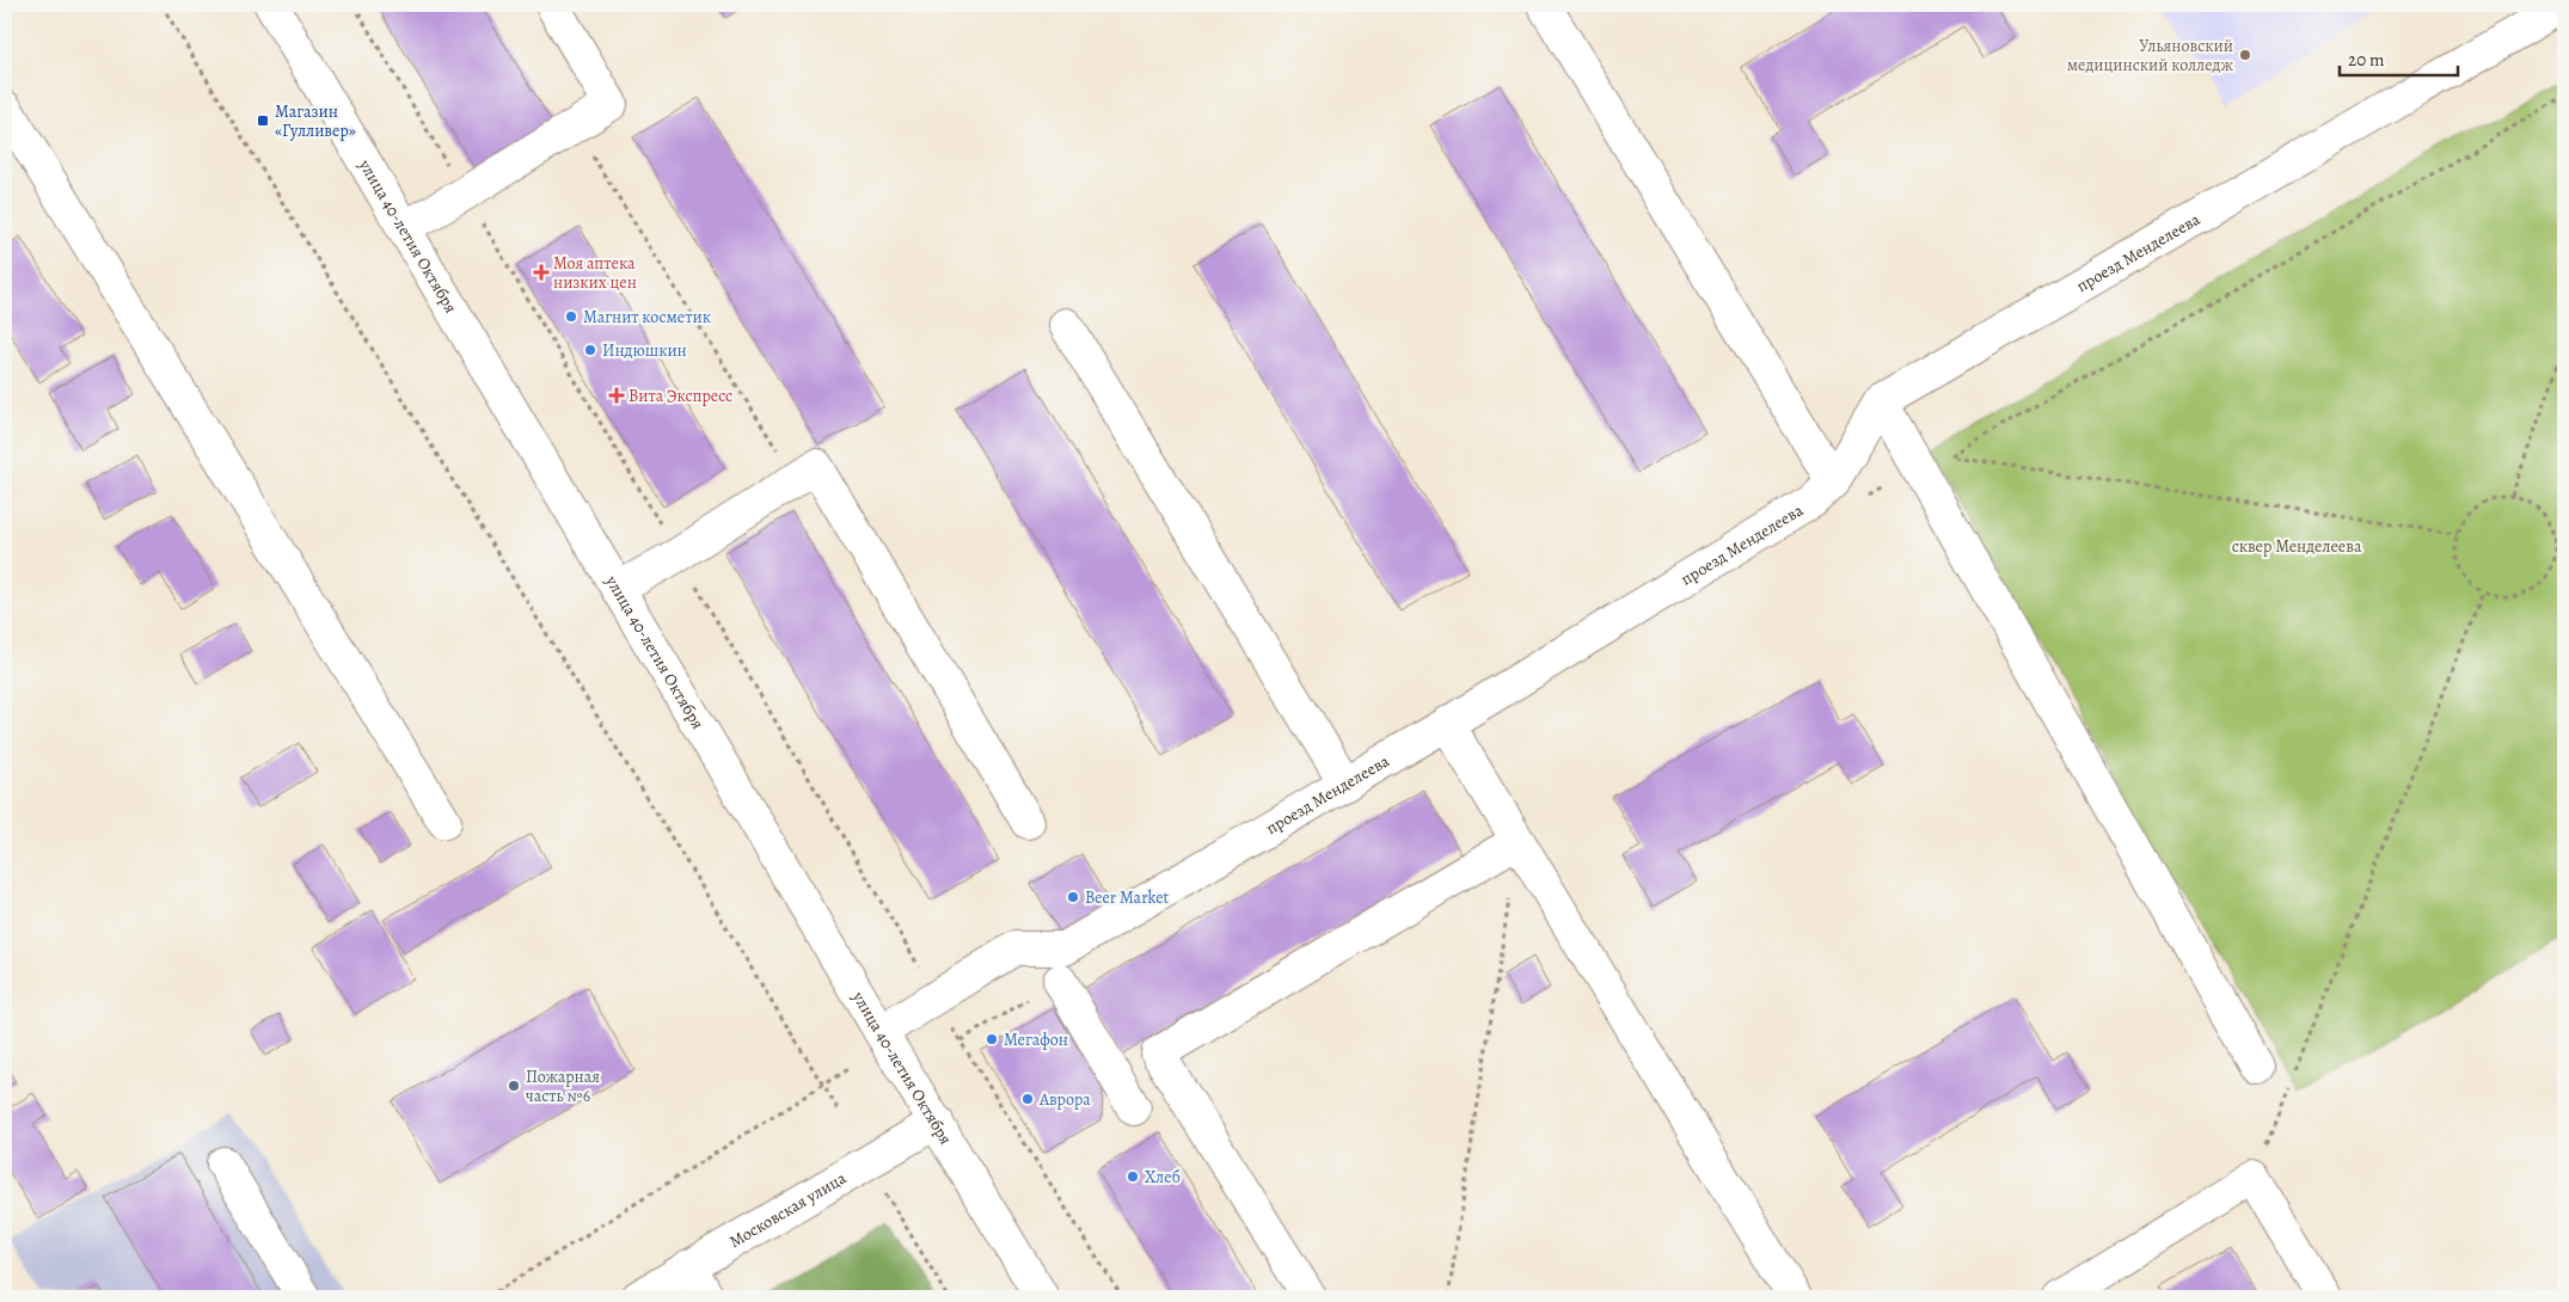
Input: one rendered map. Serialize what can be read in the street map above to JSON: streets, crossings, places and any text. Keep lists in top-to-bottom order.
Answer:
{
  "streets": {
    "street": ["улица 40-летия Октября", "проезд Менделеева", "Московская улица"]
  },
  "crossings": [
    ["улица 40-летия Октября", "проезд Менделеева"],
    ["улица 40-летия Октября", "Московская улица"]
  ],
  "parks": ["сквер Менделеева"],
  "places": {
    "other": [
      "Ульяновский медицинский колледж",
      "Магнит косметик",
      "Индюшкин",
      "Beer Market",
      "Мегафон",
      "Пожарная часть №6",
      "Аврора",
      "Хлеб"
    ],
    "transit": ["Магазин «Гулливер»"],
    "health": ["Моя аптека низких цен", "Вита Экспресс"]
  },
  "scale_bar": "20 m"
}
